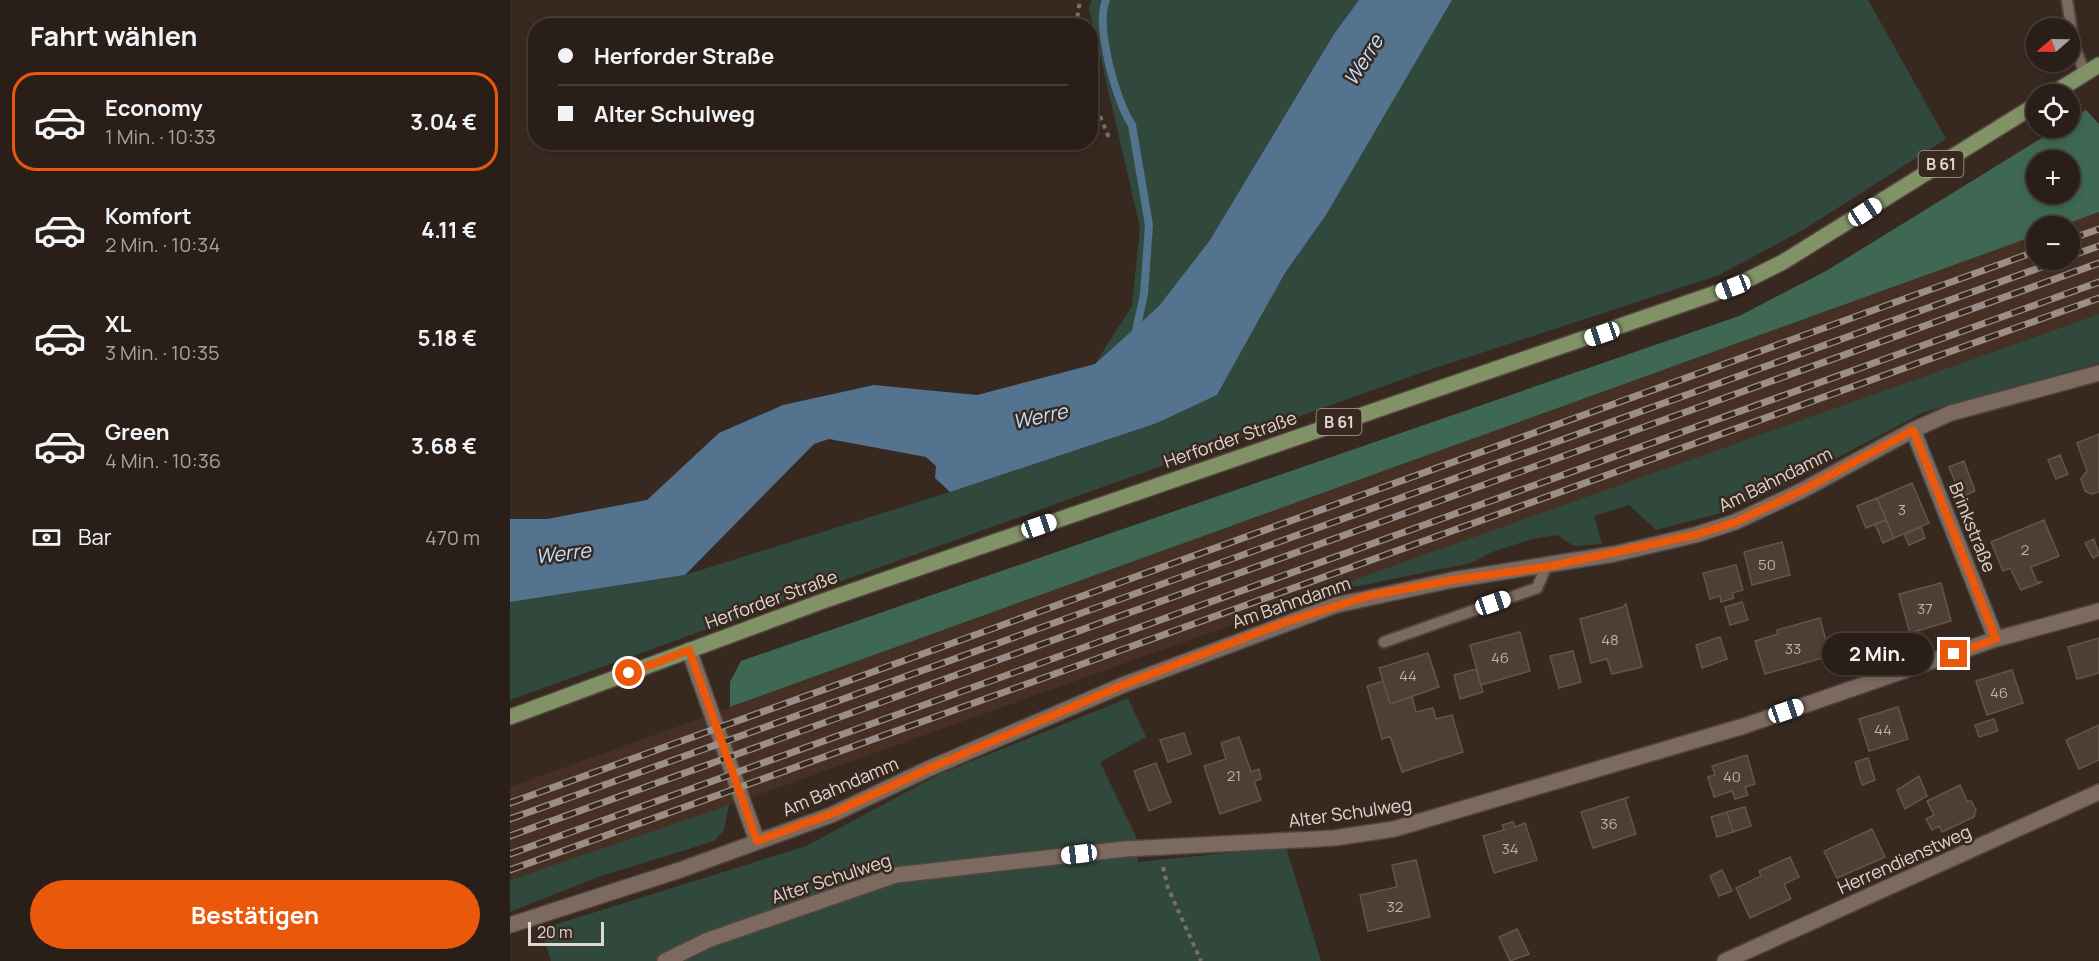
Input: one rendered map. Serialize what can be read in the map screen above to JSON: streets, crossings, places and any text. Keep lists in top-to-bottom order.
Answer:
{
  "streets": {
    "main road": ["B 61", "Herforder Straße"],
    "street": [
      "Am Bahndamm",
      "Brinkstraße",
      "Alter Schulweg",
      "Herrendienstweg"
    ]
  },
  "crossings": [
    ["Am Bahndamm", "Brinkstraße"],
    ["Brinkstraße", "Alter Schulweg"]
  ],
  "water": ["Werre"],
  "house_numbers": [
    "3",
    "2",
    "50",
    "37",
    "48",
    "33",
    "46",
    "44",
    "46",
    "44",
    "21",
    "40",
    "36",
    "34",
    "32"
  ],
  "scale_bar": "20 m",
  "north": "left",
  "page": {
    "heading": "Fahrt wählen",
    "map_buttons": ["+", "−"],
    "banner": ["Herforder Straße", "Alter Schulweg"],
    "list": [
      {
        "name": "Economy",
        "note": "1 Min. · 10:33",
        "value": "3.04 €"
      },
      {
        "name": "Komfort",
        "note": "2 Min. · 10:34",
        "value": "4.11 €"
      },
      {
        "name": "XL",
        "note": "3 Min. · 10:35",
        "value": "5.18 €"
      },
      {
        "name": "Green",
        "note": "4 Min. · 10:36",
        "value": "3.68 €"
      }
    ],
    "pay": ["Bar", "470 m"],
    "bubble": "2 Min.",
    "buttons": "Bestätigen",
    "scale": "20 m"
  }
}
